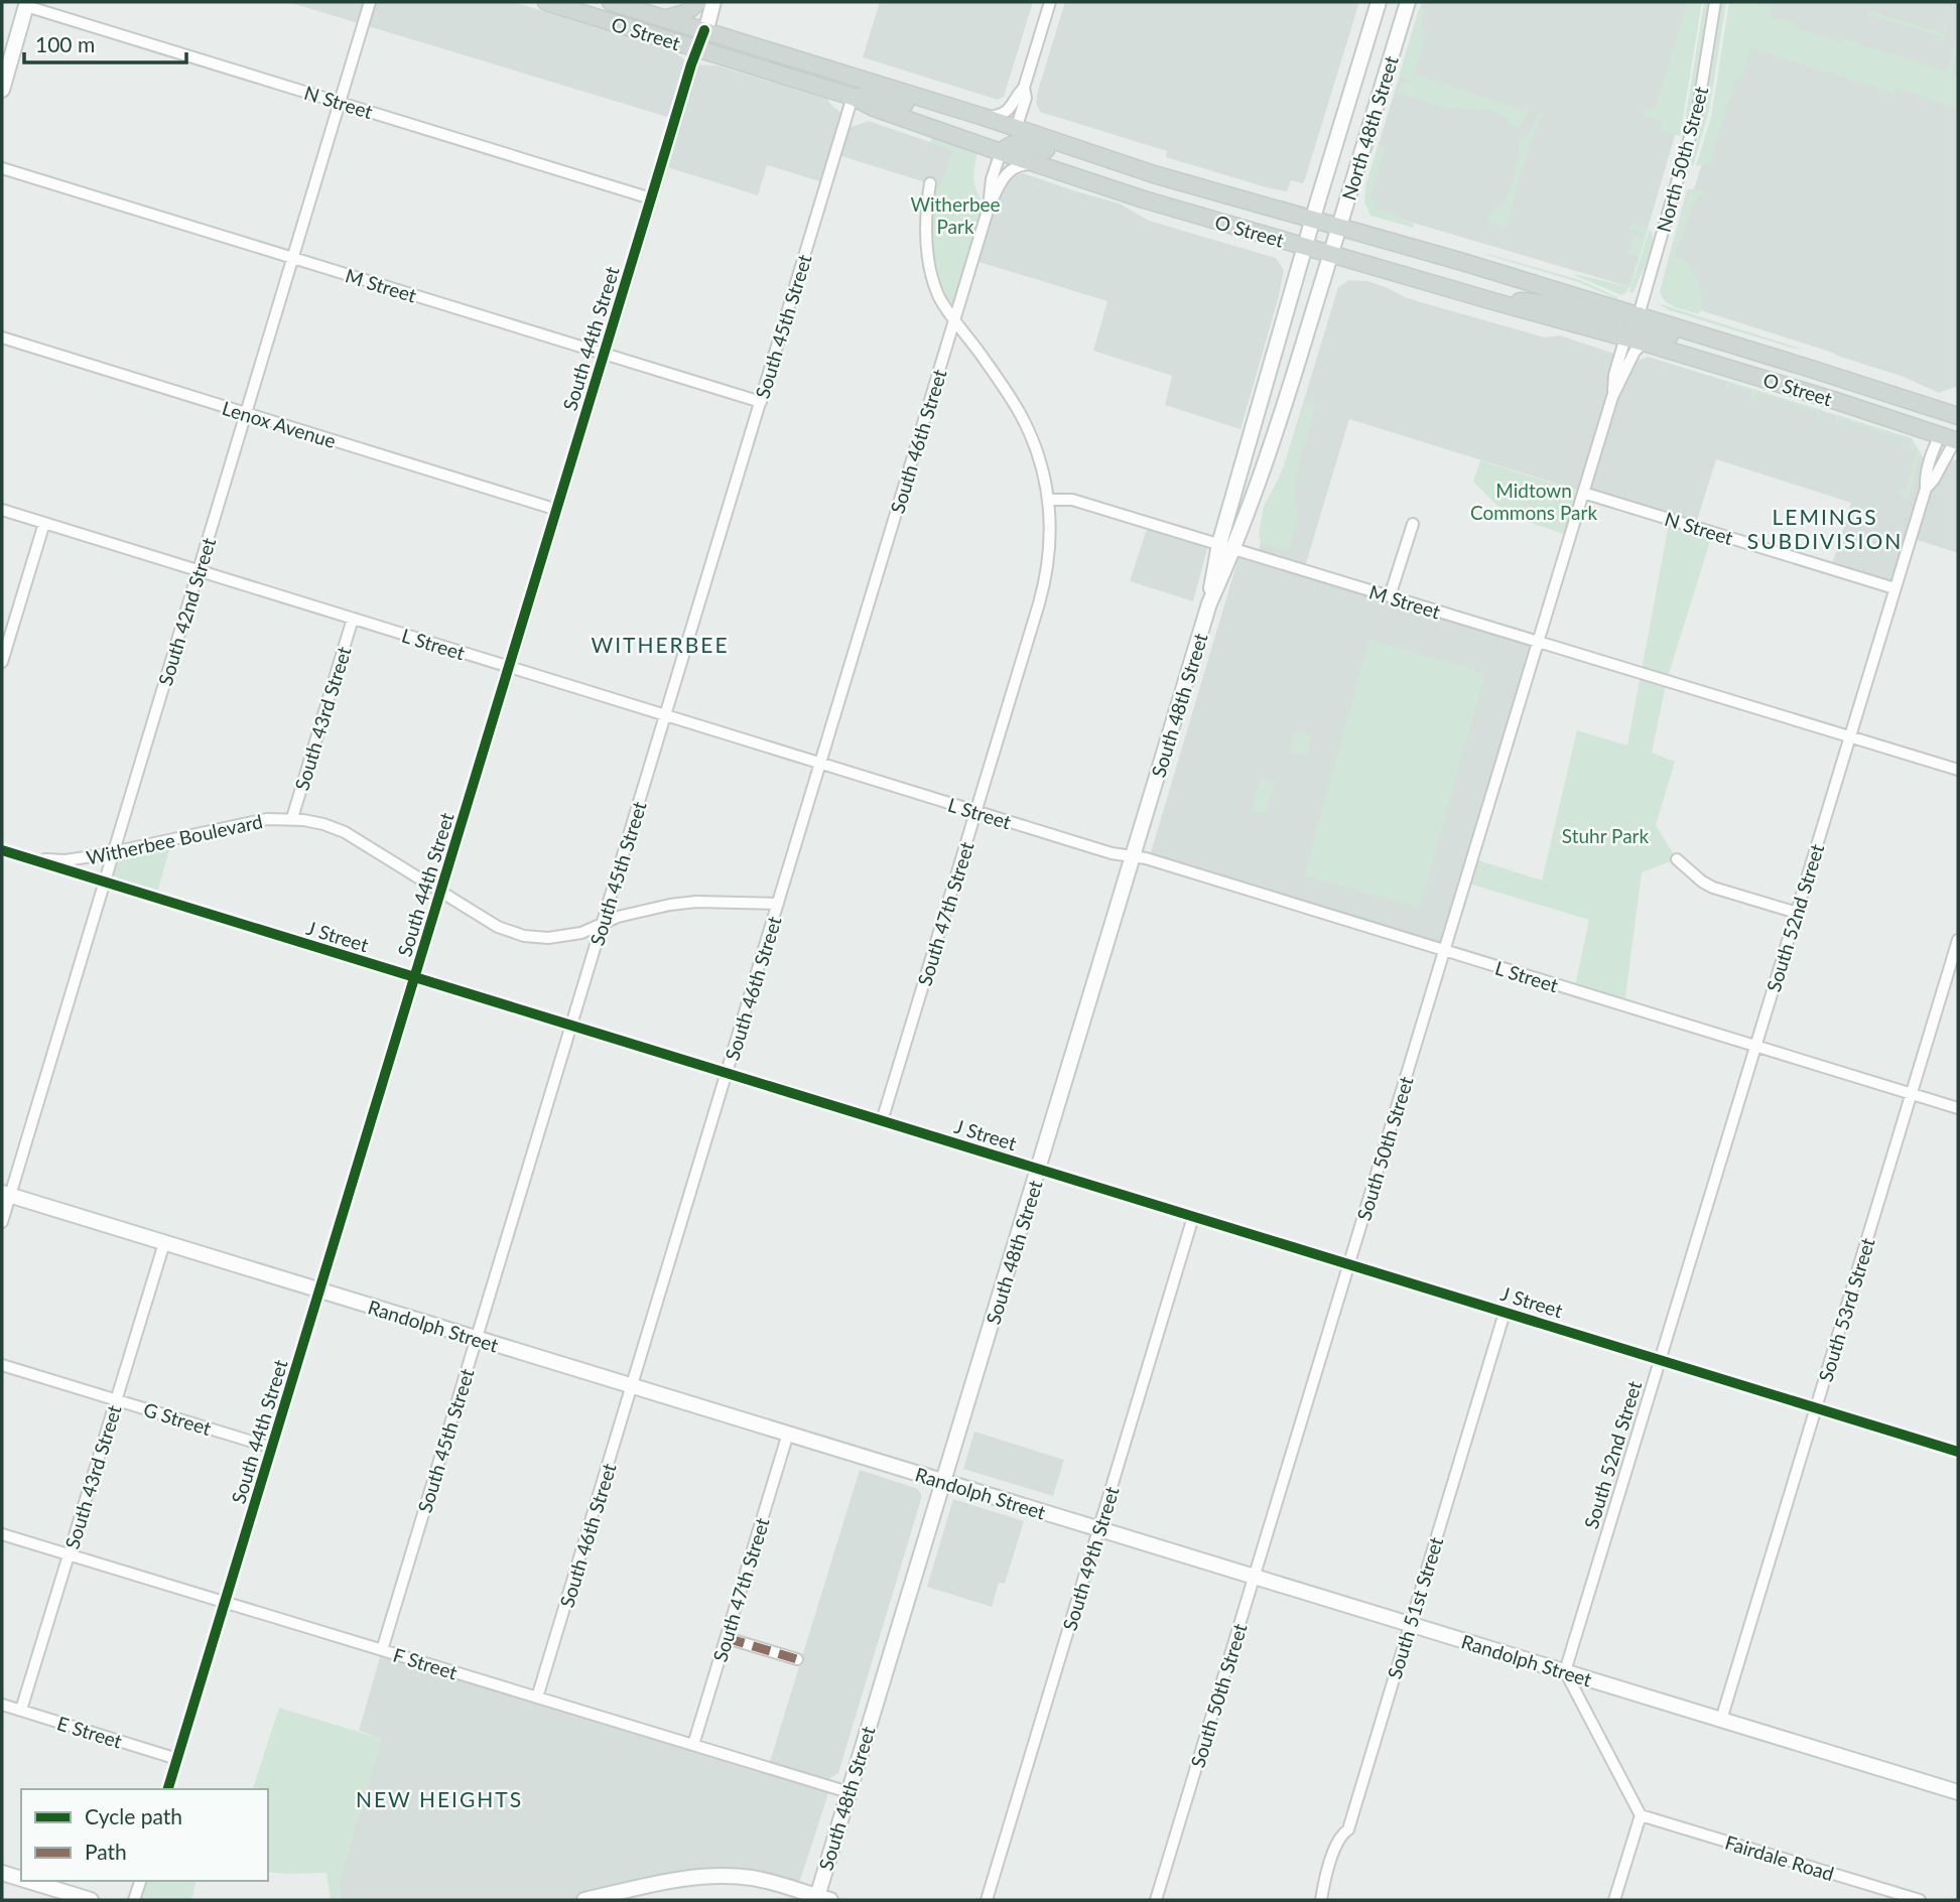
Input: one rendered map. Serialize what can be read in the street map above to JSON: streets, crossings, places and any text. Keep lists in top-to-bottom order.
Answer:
{
  "streets": {
    "main road": [
      "O Street",
      "North 48th Street",
      "South 44th Street",
      "South 48th Street",
      "Randolph Street"
    ],
    "street": [
      "N Street",
      "North 50th Street",
      "M Street",
      "South 45th Street",
      "Lenox Avenue",
      "South 46th Street",
      "South 42nd Street",
      "L Street",
      "South 43rd Street",
      "Witherbee Boulevard",
      "South 47th Street",
      "South 52nd Street",
      "J Street",
      "South 50th Street",
      "South 53rd Street",
      "G Street",
      "South 49th Street",
      "South 51st Street",
      "F Street",
      "E Street",
      "Fairdale Road"
    ]
  },
  "crossings": [
    ["O Street", "North 48th Street"],
    ["O Street", "North 50th Street"],
    ["O Street", "South 45th Street"],
    ["O Street", "South 44th Street"],
    ["O Street", "South 46th Street"],
    ["O Street", "South 48th Street"],
    ["O Street", "South 52nd Street"],
    ["O Street", "South 50th Street"],
    ["N Street", "South 44th Street"],
    ["N Street", "South 42nd Street"],
    ["N Street", "South 52nd Street"],
    ["N Street", "South 50th Street"],
    ["North 48th Street", "South 48th Street"],
    ["M Street", "South 45th Street"],
    ["M Street", "South 44th Street"],
    ["M Street", "South 42nd Street"],
    ["M Street", "South 48th Street"],
    ["M Street", "South 47th Street"],
    ["M Street", "South 52nd Street"],
    ["M Street", "South 50th Street"],
    ["South 45th Street", "L Street"],
    ["South 45th Street", "Witherbee Boulevard"],
    ["South 45th Street", "J Street"],
    ["South 45th Street", "Randolph Street"],
    ["South 45th Street", "F Street"],
    ["South 44th Street", "Lenox Avenue"],
    ["South 44th Street", "L Street"],
    ["South 44th Street", "Witherbee Boulevard"],
    ["South 44th Street", "J Street"],
    ["South 44th Street", "Randolph Street"],
    ["South 44th Street", "G Street"],
    ["South 44th Street", "F Street"],
    ["South 44th Street", "E Street"],
    ["Lenox Avenue", "South 42nd Street"],
    ["South 46th Street", "L Street"],
    ["South 46th Street", "Witherbee Boulevard"],
    ["South 46th Street", "J Street"],
    ["South 46th Street", "Randolph Street"],
    ["South 46th Street", "F Street"],
    ["South 42nd Street", "L Street"],
    ["South 42nd Street", "Witherbee Boulevard"],
    ["South 42nd Street", "J Street"],
    ["South 42nd Street", "Randolph Street"],
    ["L Street", "South 48th Street"],
    ["L Street", "South 43rd Street"],
    ["L Street", "South 47th Street"],
    ["L Street", "South 52nd Street"],
    ["L Street", "South 50th Street"],
    ["L Street", "South 53rd Street"],
    ["South 48th Street", "J Street"],
    ["South 48th Street", "Randolph Street"],
    ["South 48th Street", "F Street"],
    ["South 43rd Street", "Witherbee Boulevard"],
    ["South 43rd Street", "Randolph Street"],
    ["South 43rd Street", "G Street"],
    ["South 43rd Street", "F Street"],
    ["South 43rd Street", "E Street"],
    ["Witherbee Boulevard", "J Street"],
    ["South 47th Street", "J Street"],
    ["South 47th Street", "Randolph Street"],
    ["South 47th Street", "F Street"],
    ["South 52nd Street", "J Street"],
    ["South 52nd Street", "Randolph Street"],
    ["J Street", "South 50th Street"],
    ["J Street", "South 53rd Street"],
    ["J Street", "South 49th Street"],
    ["J Street", "South 51st Street"],
    ["South 50th Street", "Randolph Street"],
    ["South 53rd Street", "Randolph Street"],
    ["Randolph Street", "South 49th Street"],
    ["Randolph Street", "South 51st Street"]
  ],
  "districts": ["LEMINGS SUBDIVISION", "WITHERBEE", "NEW HEIGHTS"],
  "parks": ["Witherbee Park", "Midtown Commons Park", "Stuhr Park"],
  "legend": ["Cycle path", "Path"],
  "scale_bar": "100 m"
}
